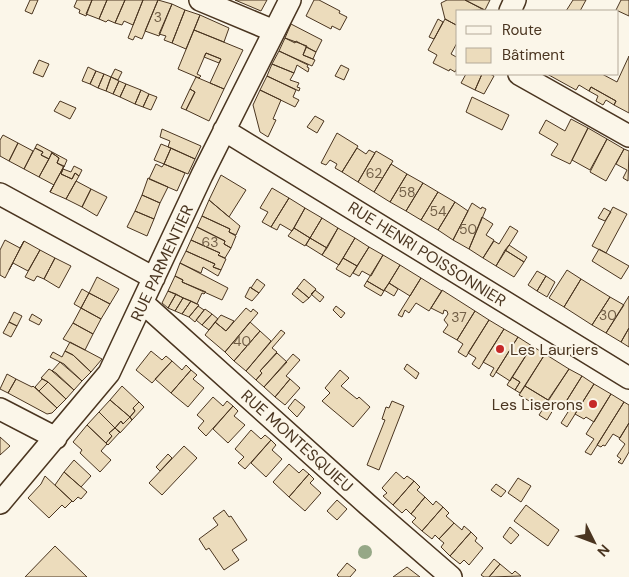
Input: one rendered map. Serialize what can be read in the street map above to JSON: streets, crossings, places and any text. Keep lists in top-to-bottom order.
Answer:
{
  "streets": {
    "street": ["RUE HENRI POISSONNIER", "RUE PARMENTIER", "RUE MONTESQUIEU"]
  },
  "crossings": [
    ["RUE HENRI POISSONNIER", "RUE PARMENTIER"],
    ["RUE PARMENTIER", "RUE MONTESQUIEU"]
  ],
  "places": ["Les Lauriers", "Les Liserons"],
  "house_numbers": [
    "3",
    "62",
    "58",
    "54",
    "50",
    "63",
    "30",
    "37",
    "40"
  ],
  "legend": ["Route", "Bâtiment"],
  "north": "bottom right"
}
